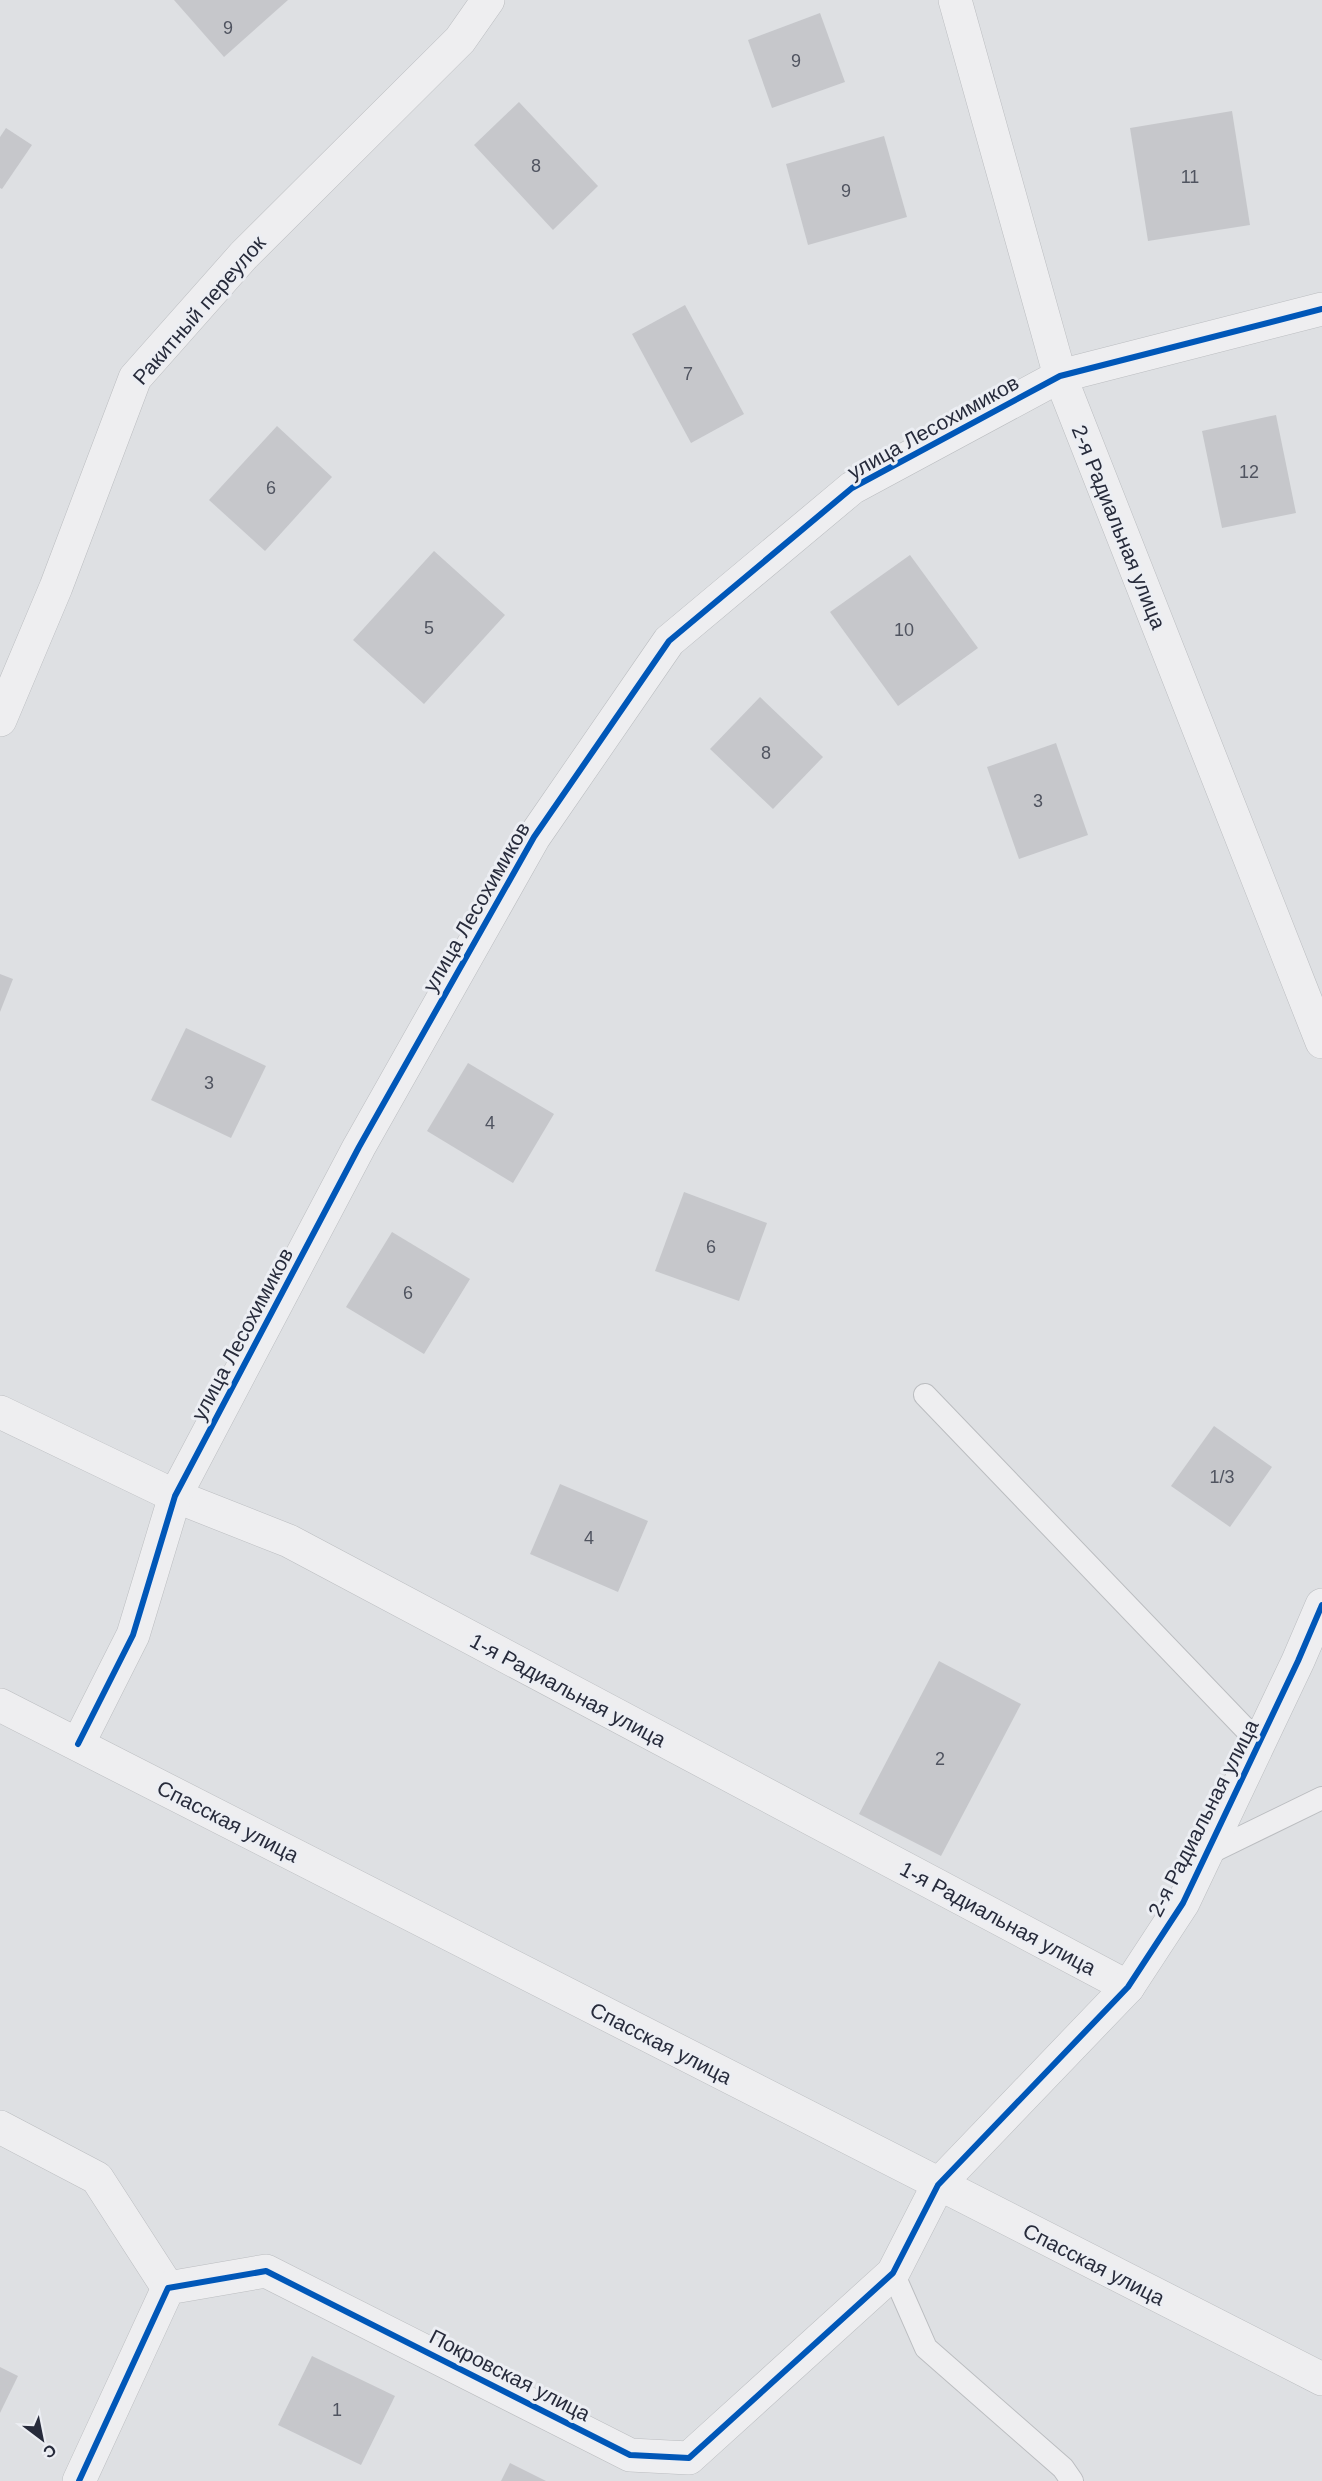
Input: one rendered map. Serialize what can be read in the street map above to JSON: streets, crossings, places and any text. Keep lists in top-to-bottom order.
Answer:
{
  "streets": {
    "street": [
      "Ракитный переулок",
      "улица Лесохимиков",
      "2-я Радиальная улица",
      "1-я Радиальная улица",
      "Спасская улица",
      "Покровская улица"
    ]
  },
  "crossings": [
    ["улица Лесохимиков", "2-я Радиальная улица"],
    ["улица Лесохимиков", "1-я Радиальная улица"],
    ["улица Лесохимиков", "Спасская улица"],
    ["2-я Радиальная улица", "1-я Радиальная улица"],
    ["2-я Радиальная улица", "Спасская улица"],
    ["2-я Радиальная улица", "Покровская улица"],
    ["Спасская улица", "Покровская улица"]
  ],
  "house_numbers": [
    "9",
    "9",
    "8",
    "11",
    "9",
    "7",
    "12",
    "6",
    "5",
    "10",
    "8",
    "3",
    "3",
    "4",
    "6",
    "6",
    "1/3",
    "4",
    "2",
    "1"
  ],
  "north": "bottom right"
}
